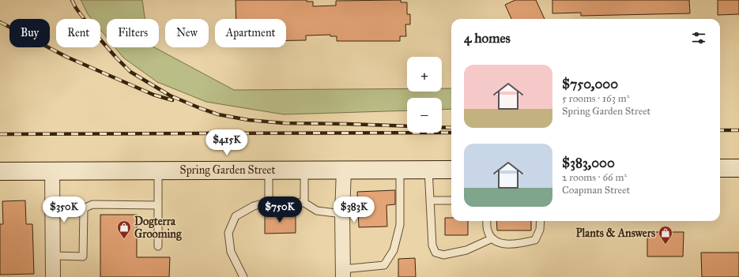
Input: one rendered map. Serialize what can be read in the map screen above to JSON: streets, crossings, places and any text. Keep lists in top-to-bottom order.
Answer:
{
  "streets": {
    "main road": ["Spring Garden Street"]
  },
  "places": {
    "shop": ["Dogterra Grooming", "Plants & Answers"]
  },
  "page": {
    "chip": [
      "Buy",
      "Rent",
      "Filters",
      "New",
      "Apartment"
    ],
    "heading": "4 homes",
    "map_buttons": ["+", "−"],
    "list": [
      {
        "name": "$750,000",
        "note": "5 rooms · 163 m² · Spring Garden Street"
      },
      {
        "name": "$383,000",
        "note": "2 rooms · 66 m² · Coapman Street"
      }
    ],
    "price": [
      "$415K",
      "$350K",
      "$750K",
      "$383K"
    ]
  }
}
